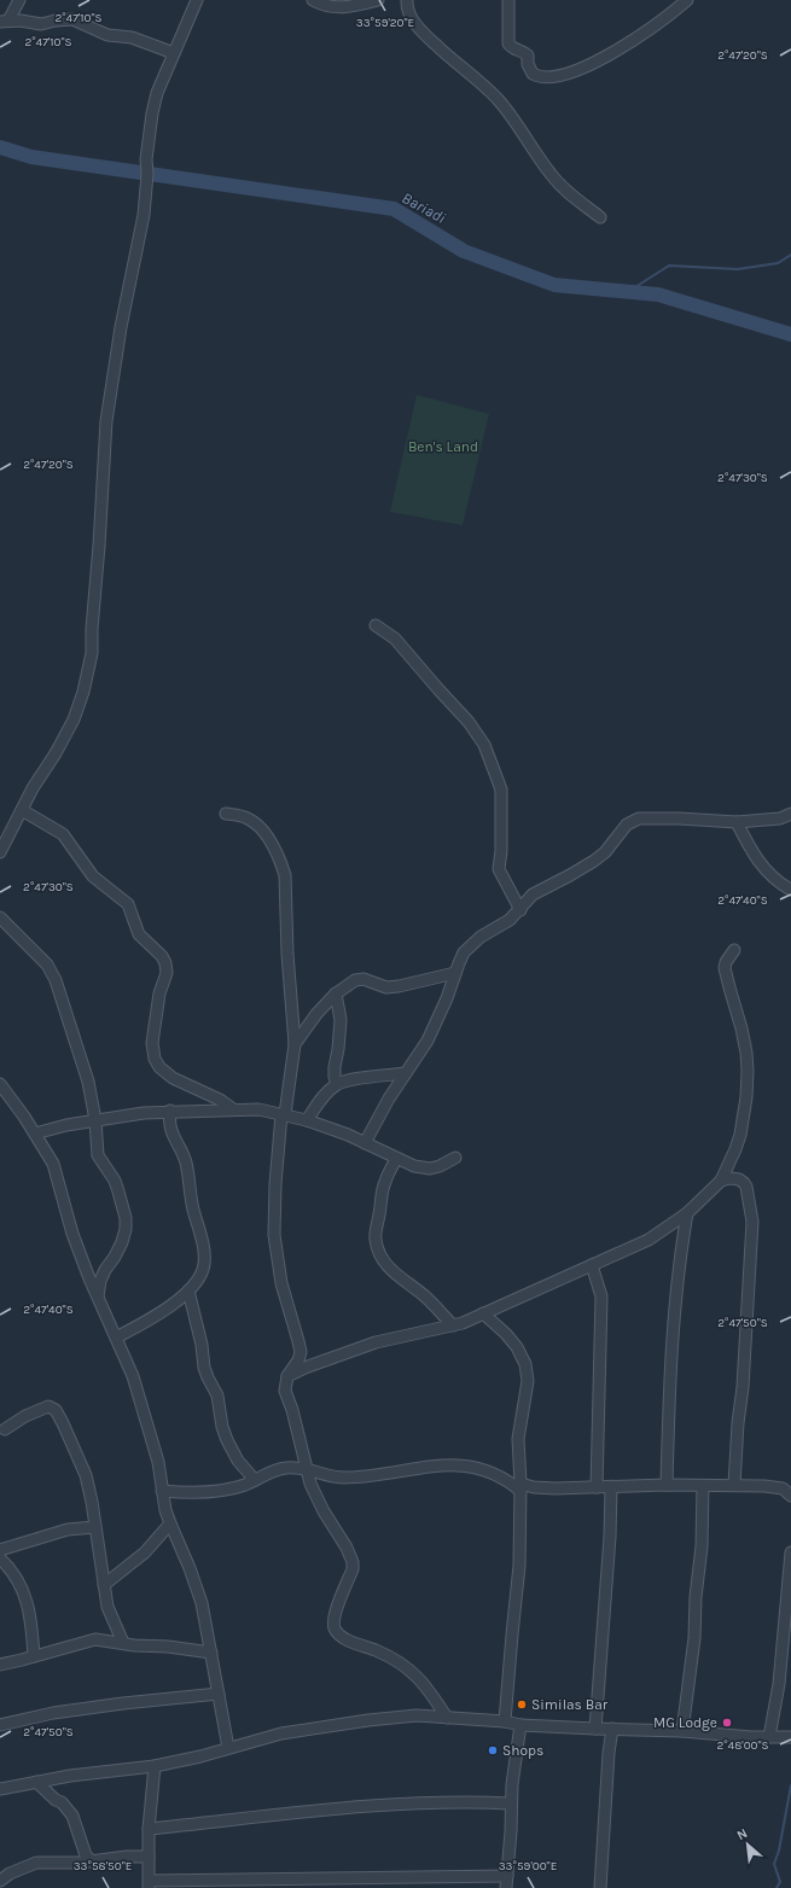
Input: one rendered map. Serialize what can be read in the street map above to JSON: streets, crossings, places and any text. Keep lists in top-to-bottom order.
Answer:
{
  "water": ["Bariadi"],
  "parks": ["Ben's Land"],
  "places": ["Similas Bar", "MG Lodge", "Shops"],
  "north": "top left",
  "coordinates": [
    "2°47'10\"S",
    "33°59'20\"E",
    "2°47'20\"S",
    "2°47'30\"S",
    "2°47'40\"S",
    "2°47'50\"S",
    "2°48'00\"S",
    "33°58'50\"E",
    "33°59'00\"E"
  ]
}
